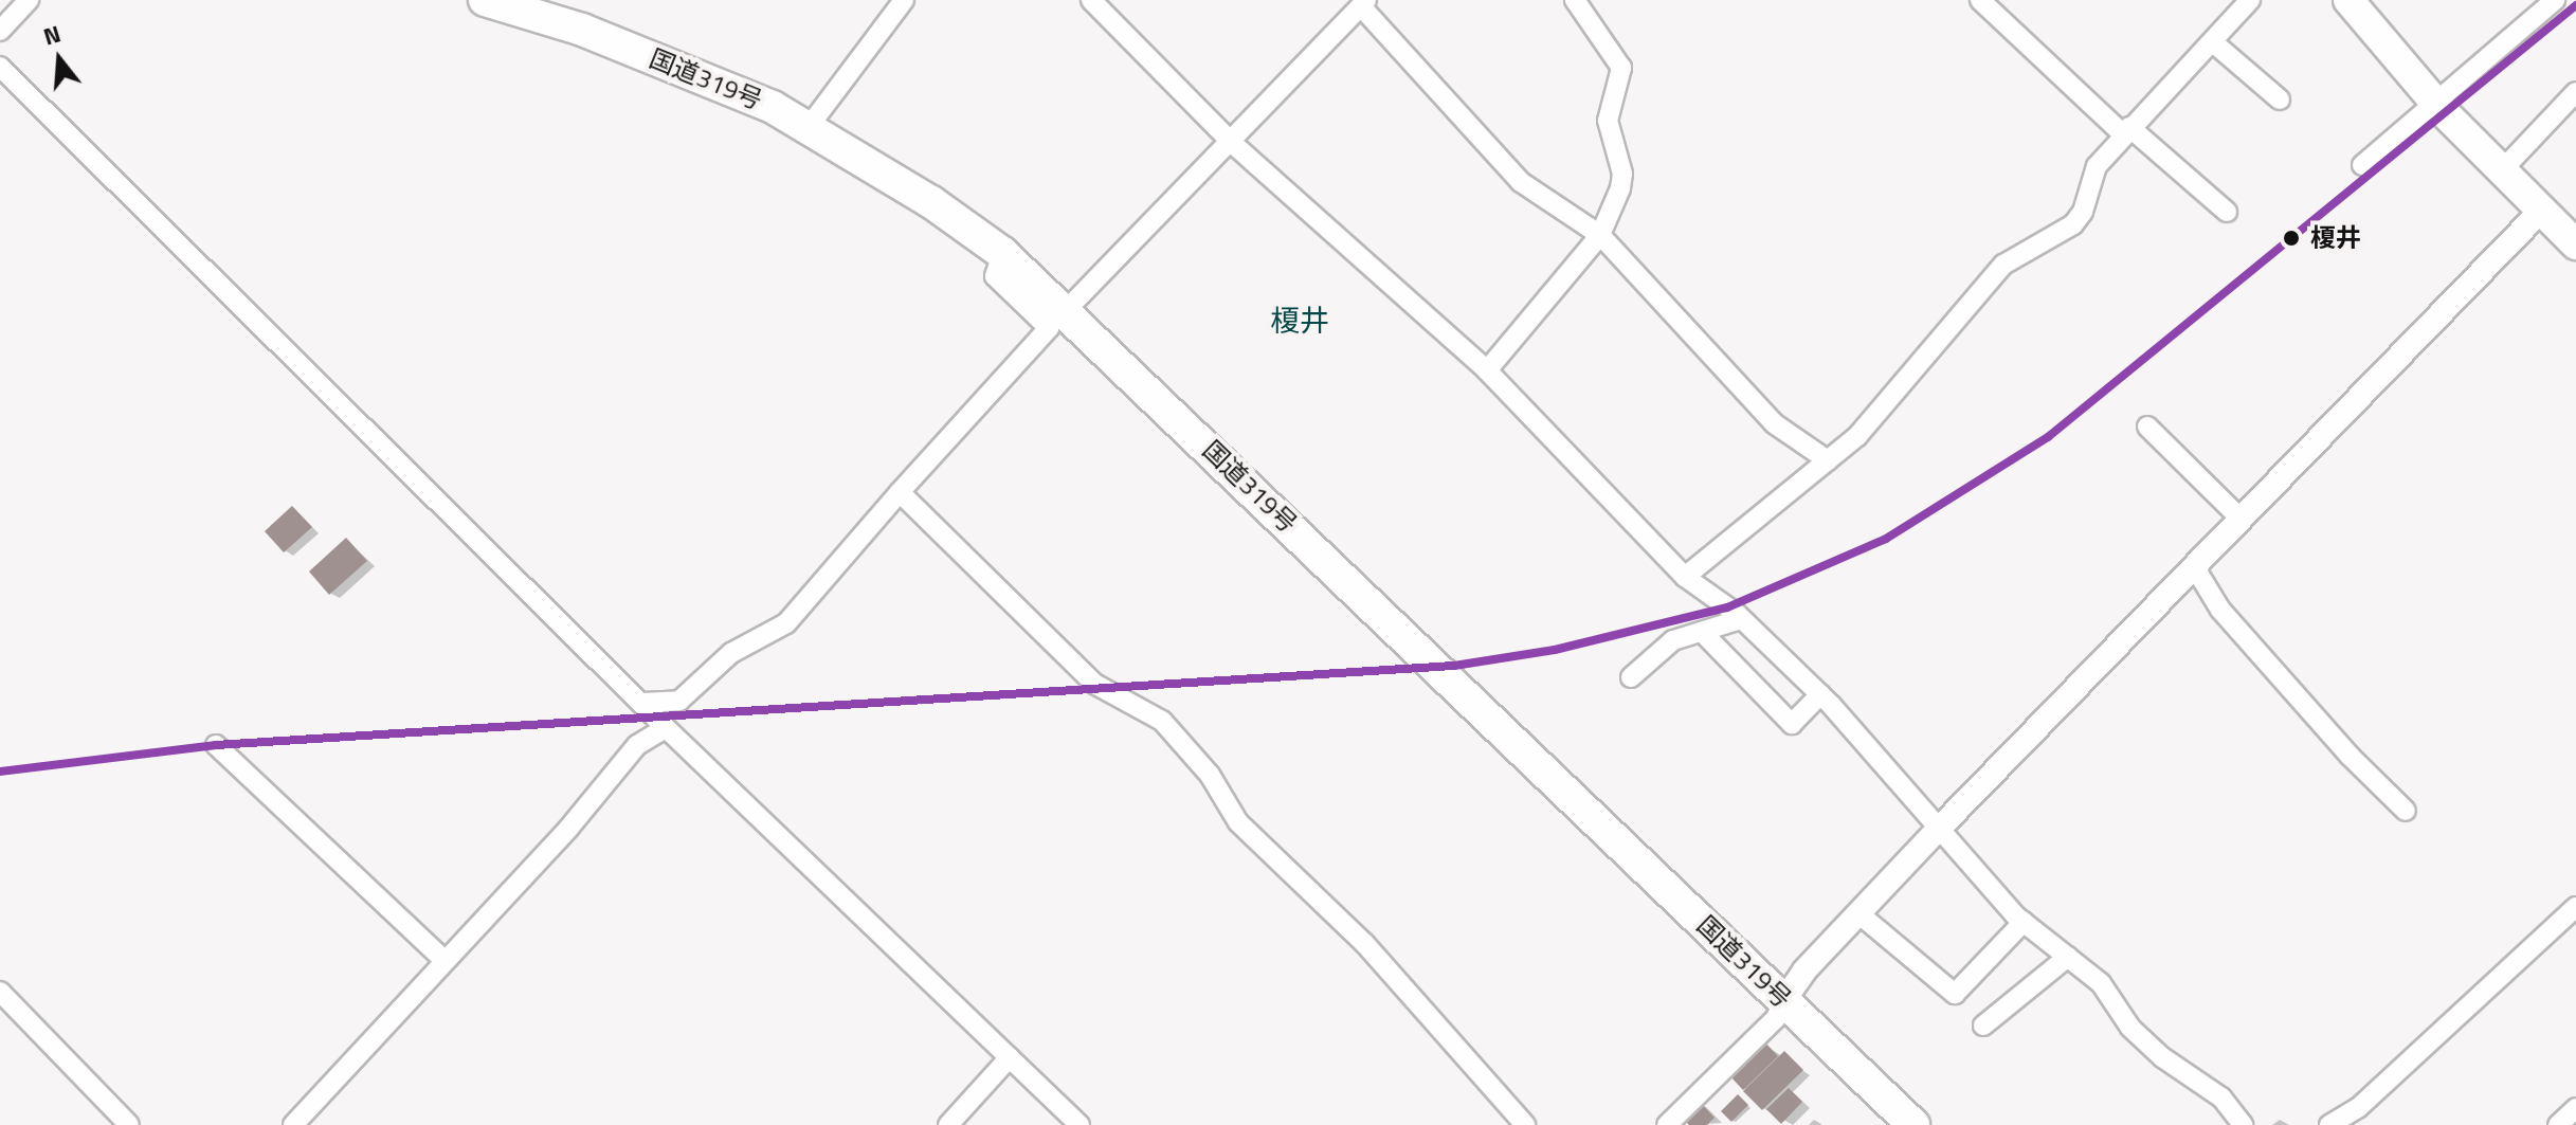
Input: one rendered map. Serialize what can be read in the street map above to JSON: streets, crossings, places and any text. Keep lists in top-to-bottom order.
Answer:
{
  "streets": {
    "highway": ["国道319号"]
  },
  "districts": ["榎井"],
  "places": ["榎井"],
  "north": "top"
}
